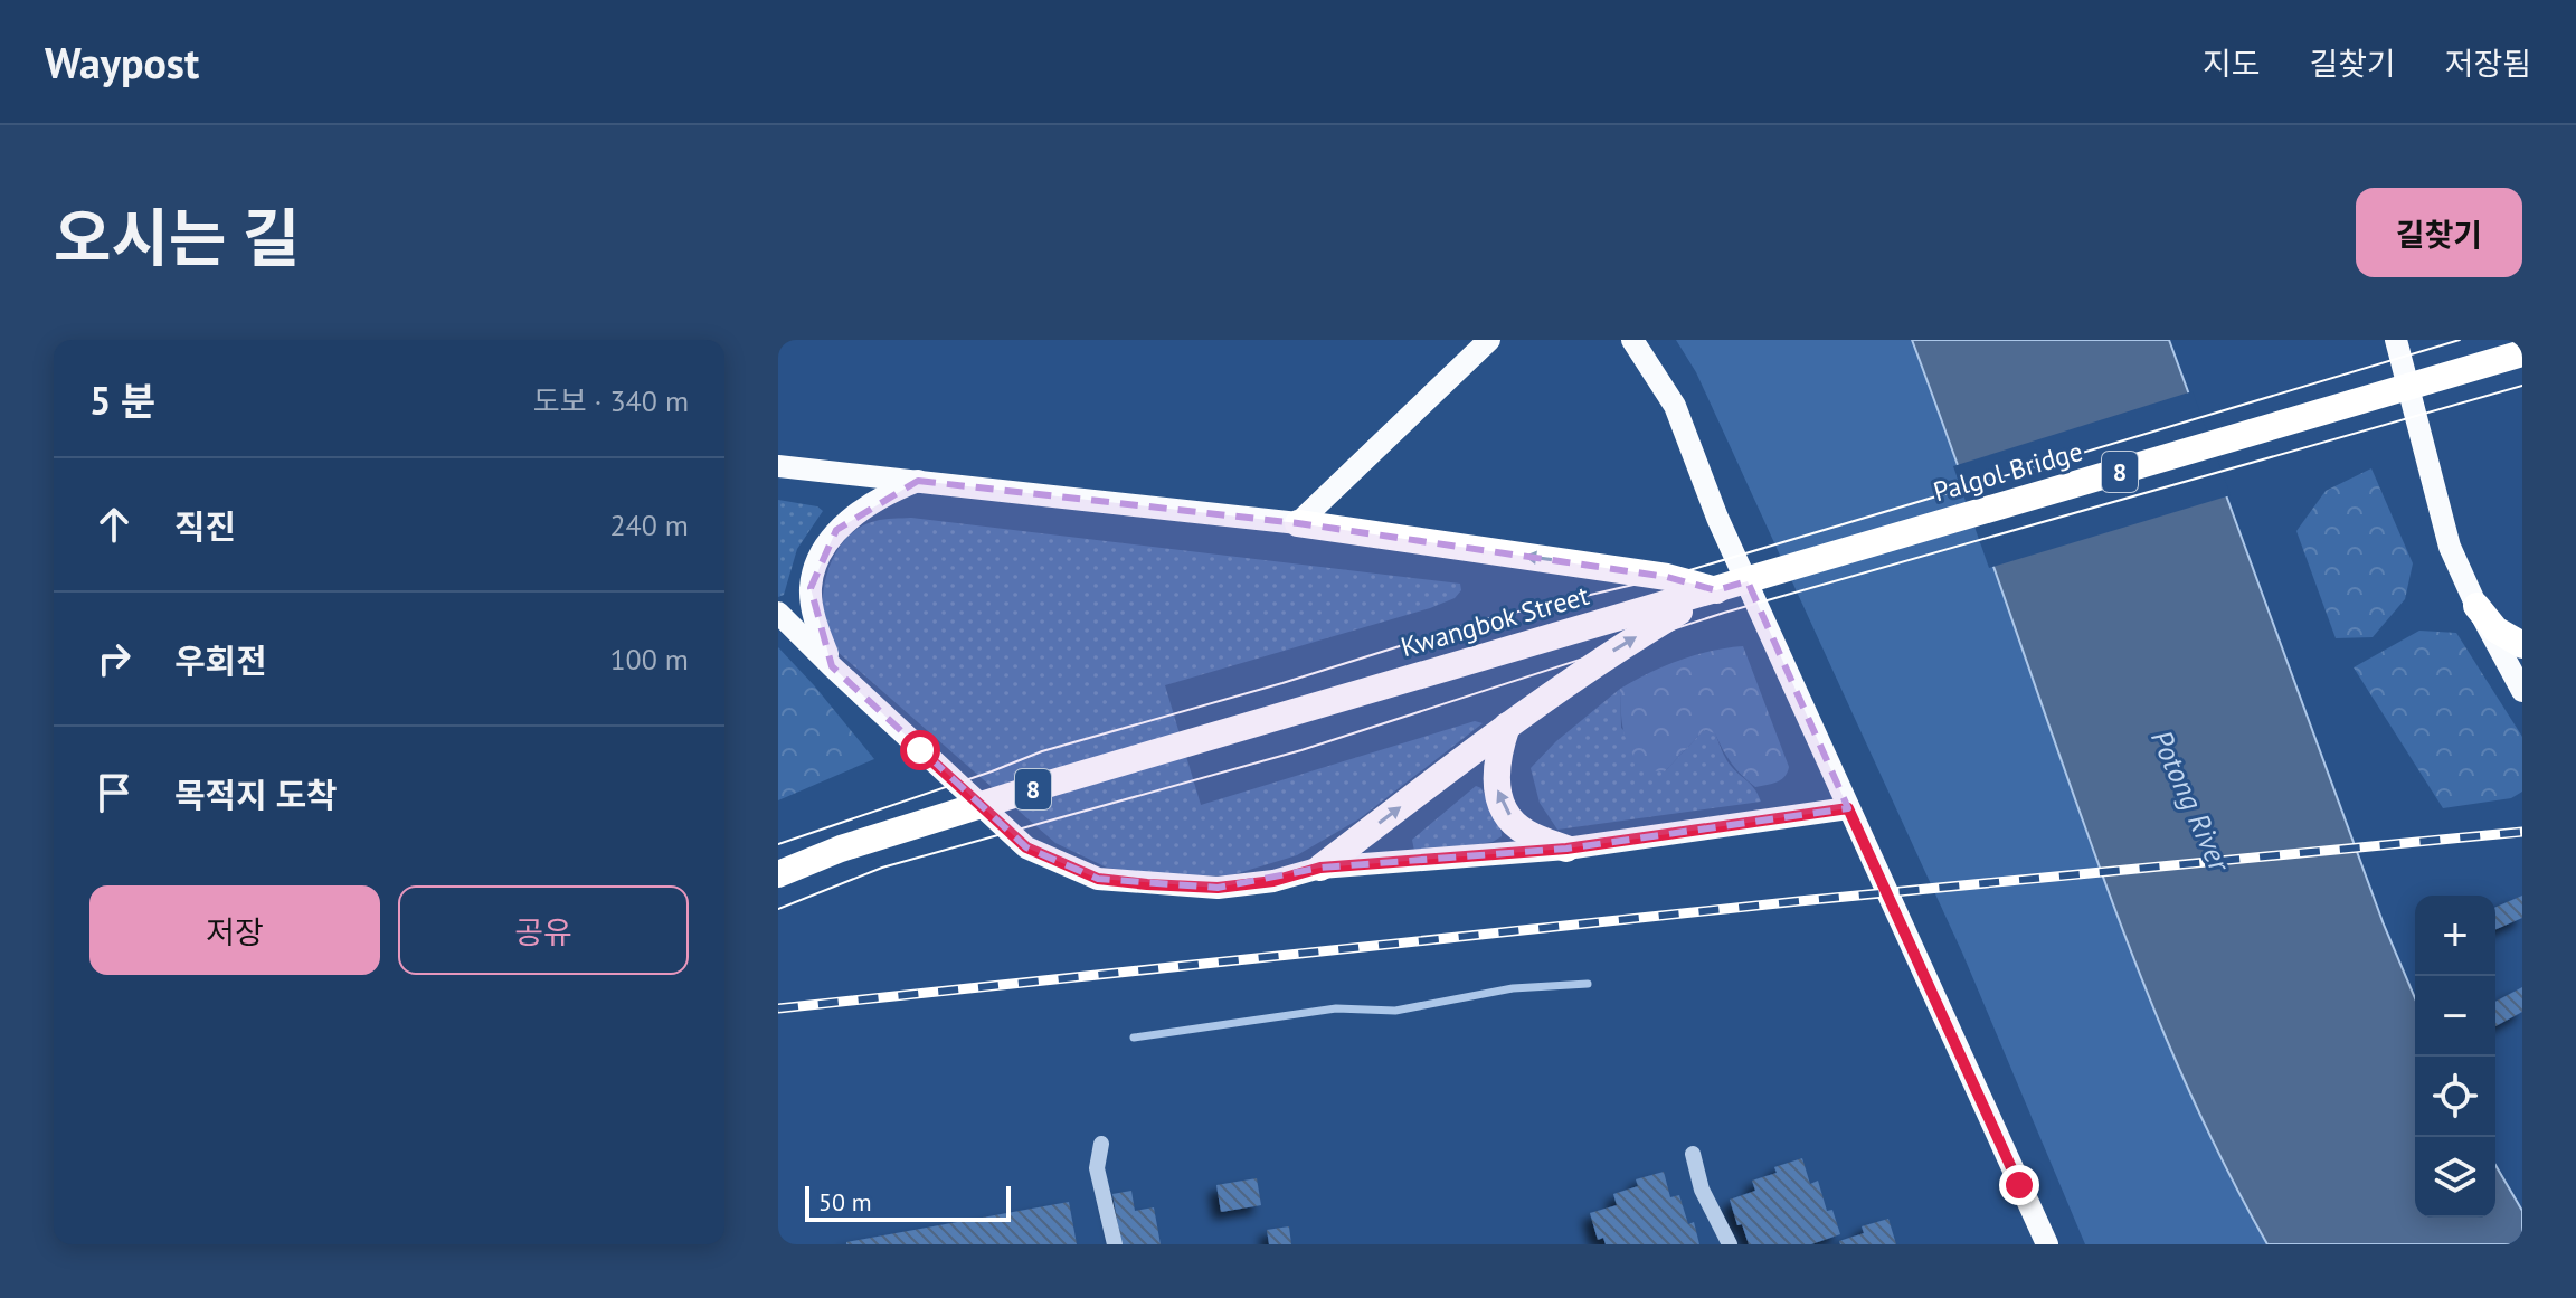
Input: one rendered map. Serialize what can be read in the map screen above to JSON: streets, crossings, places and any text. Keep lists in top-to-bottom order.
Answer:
{
  "streets": {
    "highway": ["Palgol Bridge", "8", "Kwangbok Street"]
  },
  "crossings": [
    ["Palgol Bridge", "Kwangbok Street"]
  ],
  "water": ["Potong River"],
  "scale_bar": "50 m",
  "page": {
    "header": "Waypost",
    "nav": ["지도", "길찾기", "저장됨"],
    "title": "오시는 길",
    "buttons": [
      "길찾기",
      ["저장", "공유"]
    ],
    "heading": ["5 분", "도보 · 340 m"],
    "list": [
      ["직진", "240 m"],
      ["우회전", "100 m"],
      "목적지 도착"
    ],
    "map_buttons": ["+", "−"],
    "scale": "50 m"
  }
}
